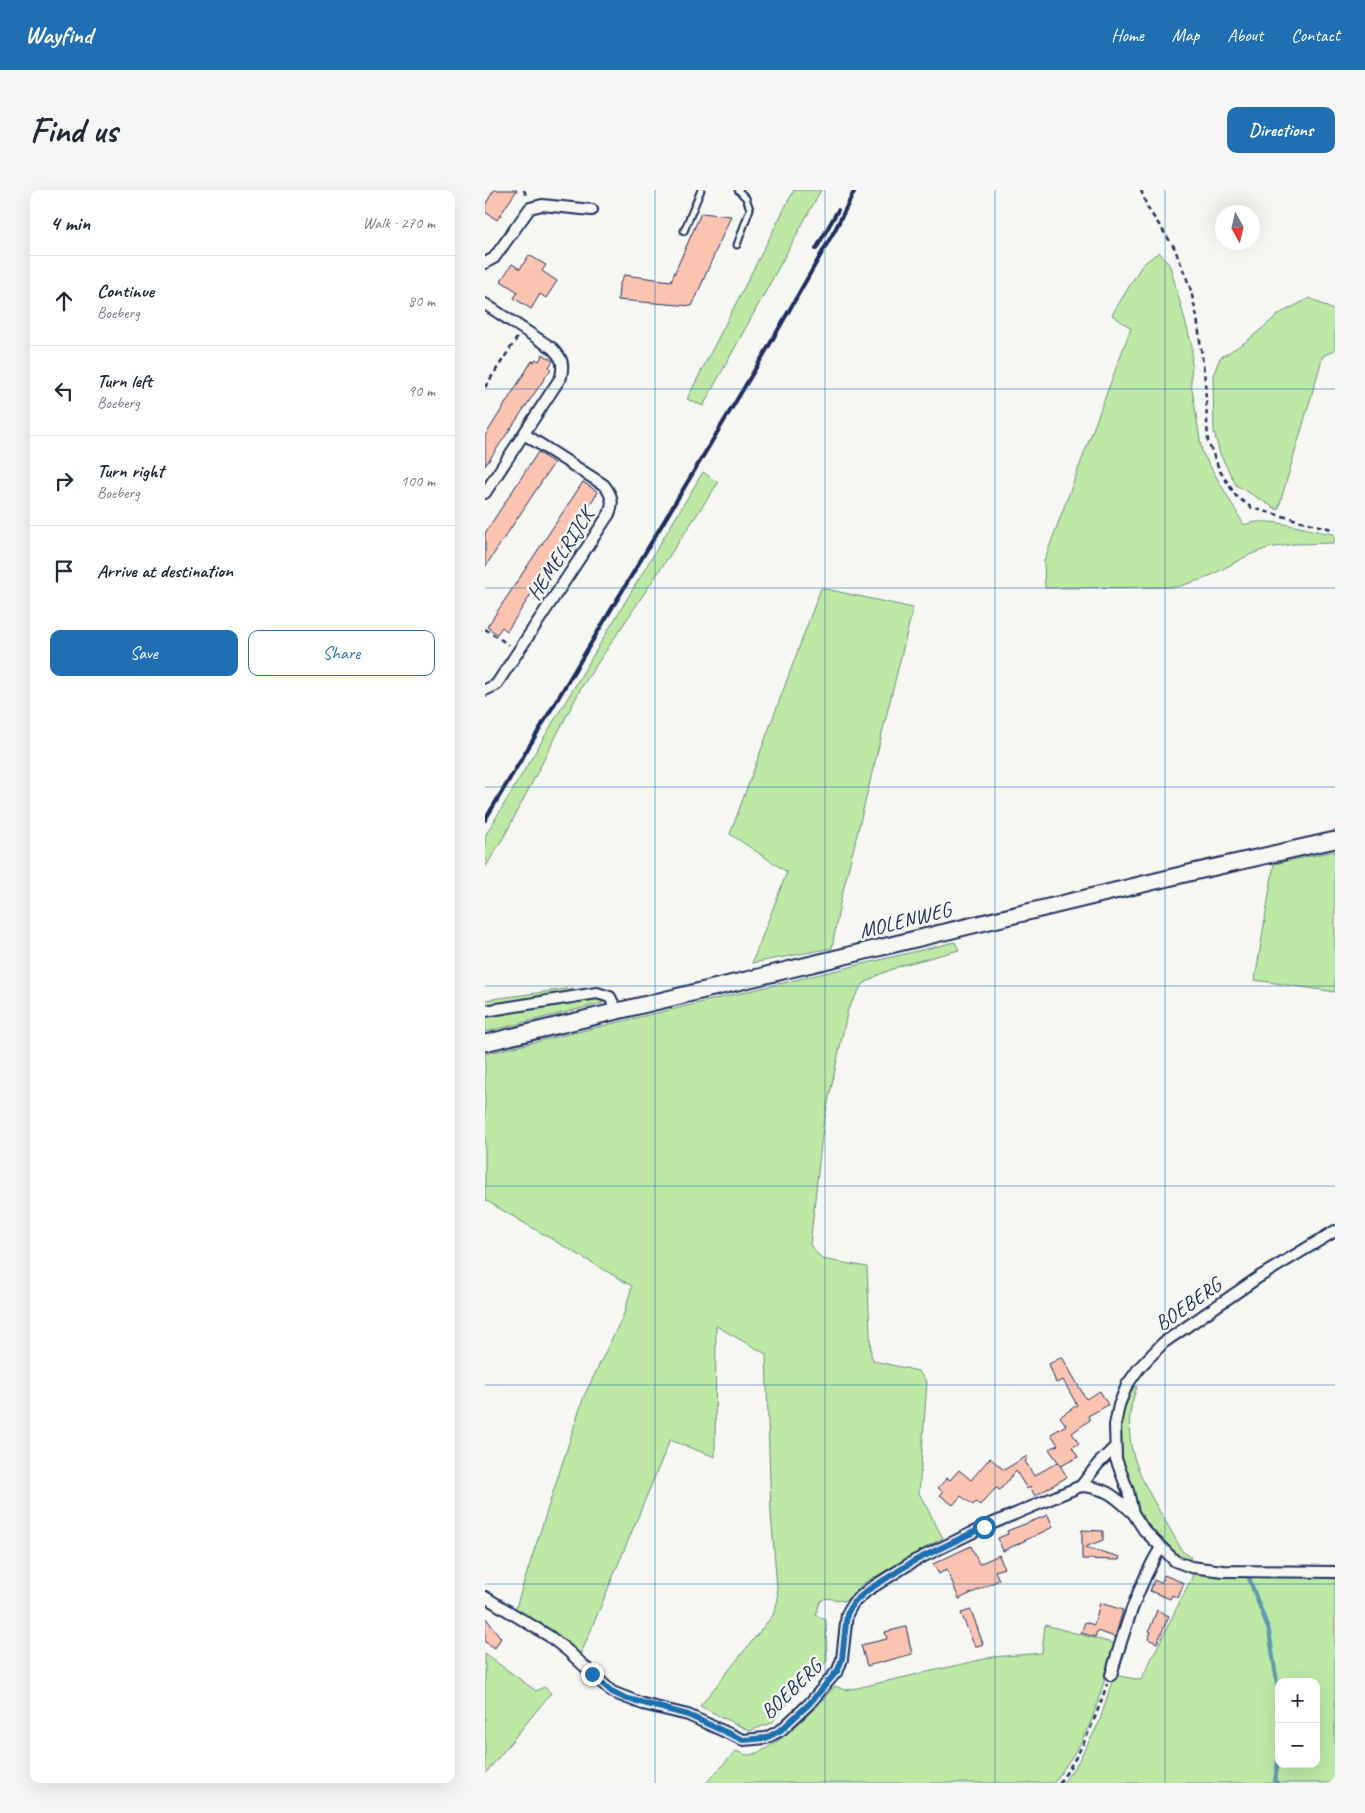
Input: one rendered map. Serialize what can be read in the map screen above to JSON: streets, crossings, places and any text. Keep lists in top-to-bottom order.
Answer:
{
  "streets": {
    "main road": ["MOLENWEG"],
    "street": ["HEMELRIJCK", "BOEBERG"]
  },
  "north": "bottom",
  "page": {
    "header": "Wayfind",
    "nav": [
      "Home",
      "Map",
      "About",
      "Contact"
    ],
    "buttons": [
      "Directions",
      ["Save", "Share"]
    ],
    "title": "Find us",
    "heading": ["4 min", "Walk · 270 m"],
    "list": [
      ["Continue", "Boeberg", "80 m"],
      ["Turn left", "Boeberg", "90 m"],
      ["Turn right", "Boeberg", "100 m"],
      "Arrive at destination"
    ],
    "map_buttons": ["+", "−"]
  }
}
